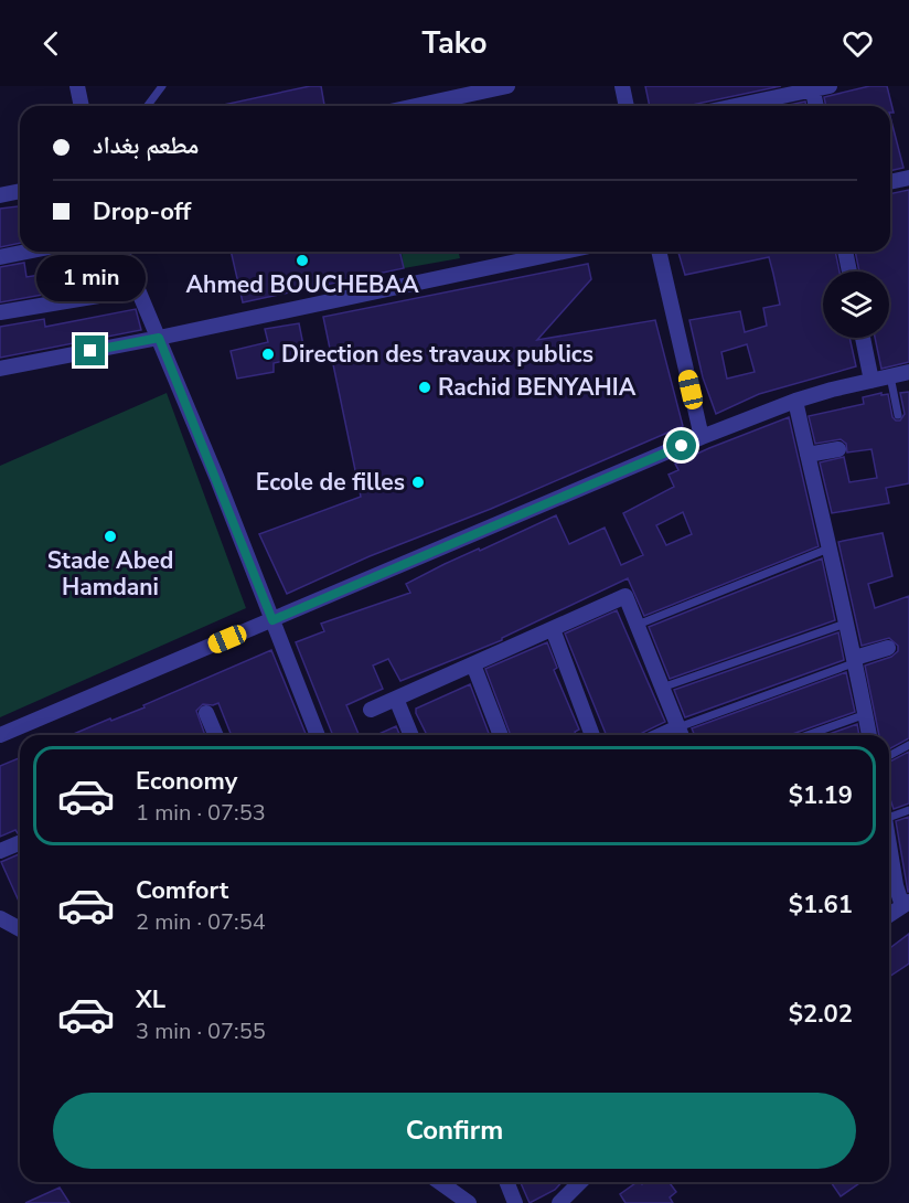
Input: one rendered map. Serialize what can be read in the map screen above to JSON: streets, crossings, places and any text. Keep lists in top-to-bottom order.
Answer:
{
  "places": [
    "Ahmed BOUCHEBAA",
    "Direction des travaux publics",
    "Rachid BENYAHIA",
    "Ecole de filles",
    "Stade Abed Hamdani"
  ],
  "page": {
    "header": "Tako",
    "banner": ["مطعم بغداد", "Drop-off"],
    "bubble": "1 min",
    "list": [
      {
        "name": "Economy",
        "note": "1 min · 07:53",
        "value": "$1.19"
      },
      {
        "name": "Comfort",
        "note": "2 min · 07:54",
        "value": "$1.61"
      },
      {
        "name": "XL",
        "note": "3 min · 07:55",
        "value": "$2.02"
      }
    ],
    "buttons": "Confirm"
  }
}
